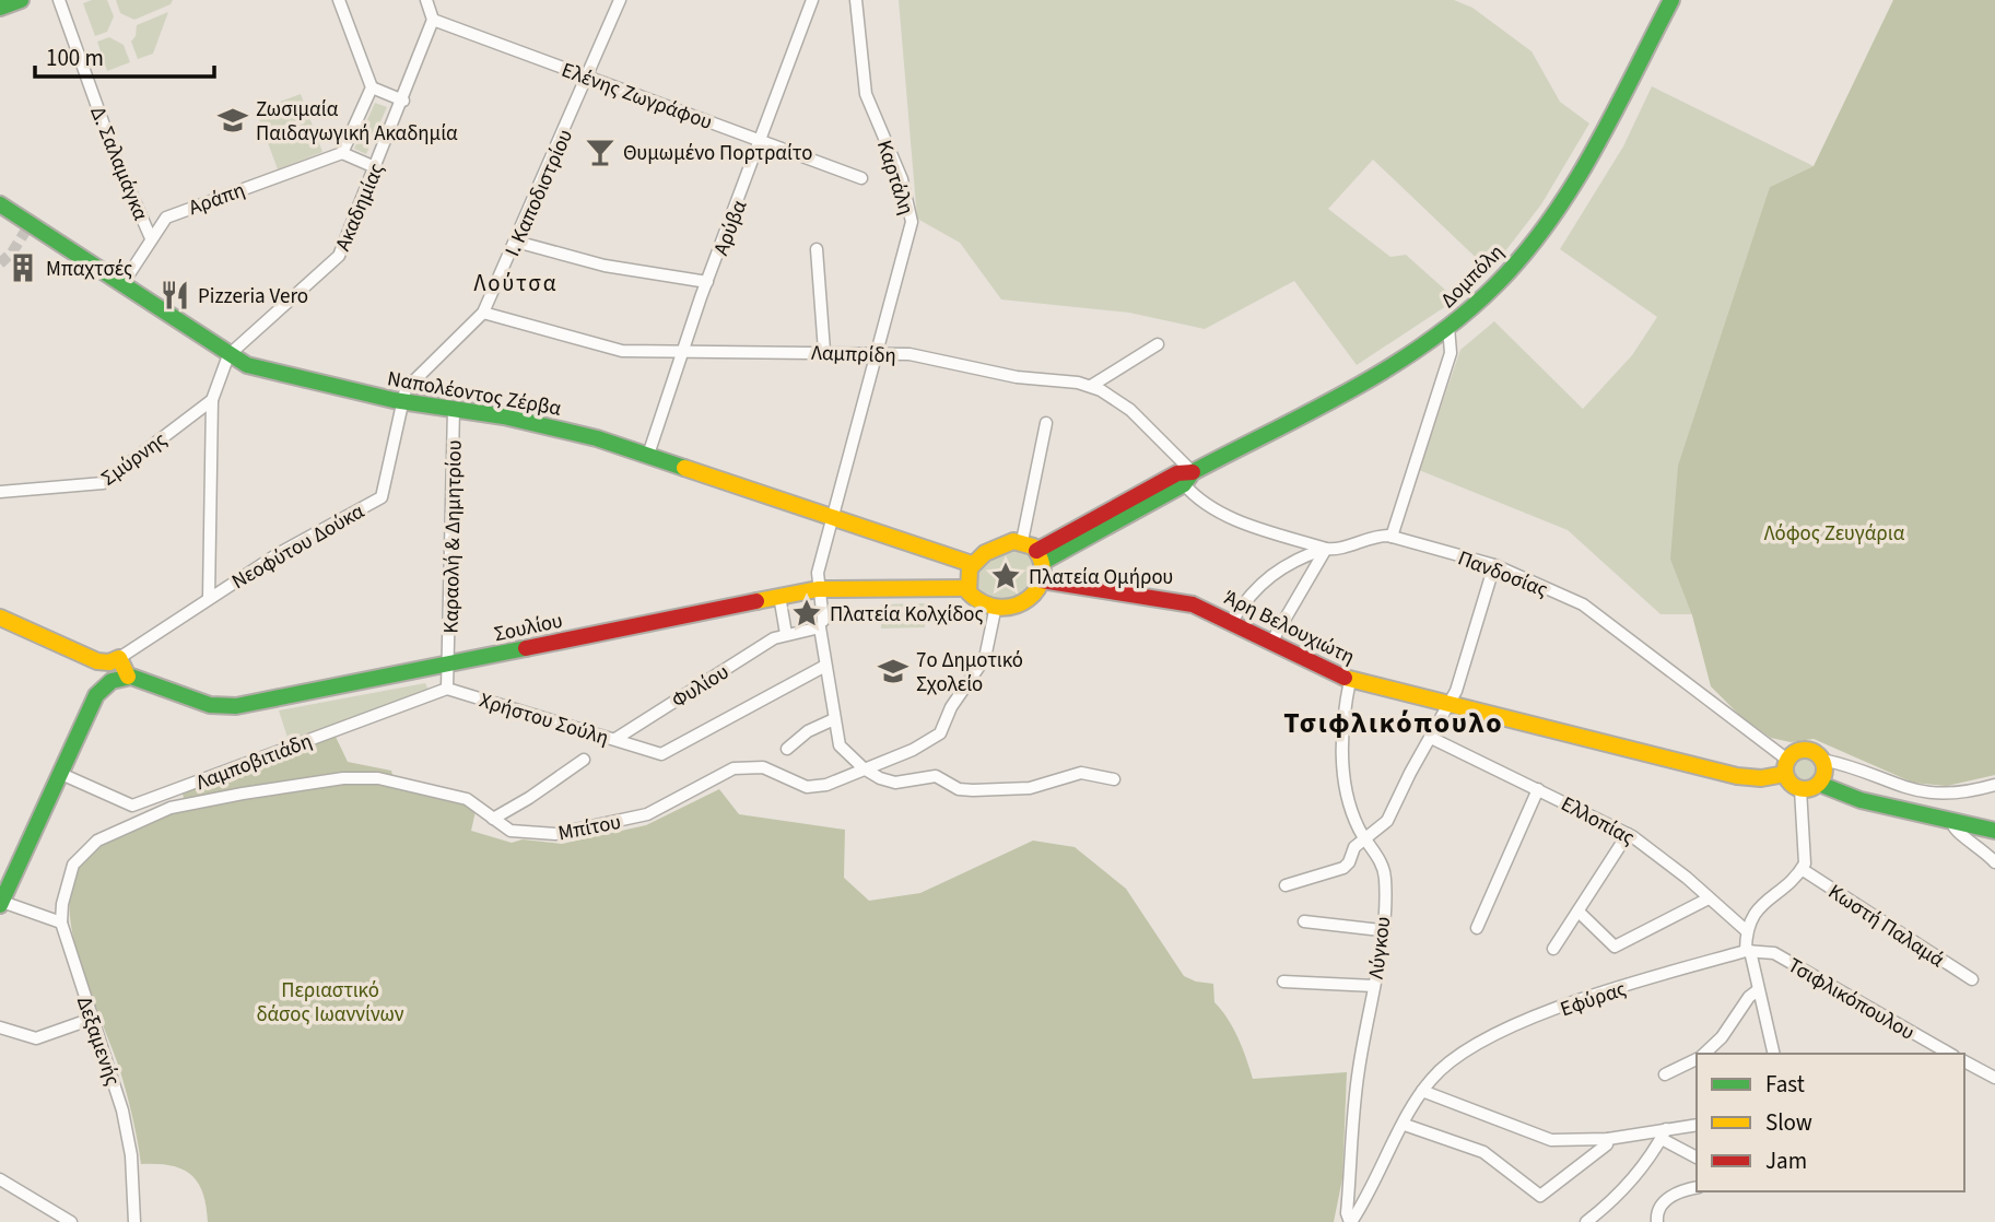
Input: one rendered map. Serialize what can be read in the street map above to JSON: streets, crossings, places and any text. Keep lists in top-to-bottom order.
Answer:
{
  "streets": {
    "main road": [
      "Δομπόλη",
      "Ναπολέοντος Ζέρβα",
      "Σουλίου",
      "Άρη Βελουχιώτη"
    ],
    "street": [
      "Ελένης Ζωγράφου",
      "Δ. Σαλαμάγκα",
      "Καρτάλη",
      "Ι. Καποδιστρίου",
      "Αράπη",
      "Ακαδημίας",
      "Αρύβα",
      "Λαμπρίδη",
      "Σμύρνης",
      "Καραολή & Δημητρίου",
      "Νεοφύτου Δούκα",
      "Πανδοσίας",
      "Φυλίου",
      "Χρήστου Σούλη",
      "Λαμποβιτιάδη",
      "Ελλοπίας",
      "Μπίτου",
      "Κωστή Παλαμά",
      "Λύγκου",
      "Εφύρας",
      "Τσιφλικόπουλου",
      "Δεξαμενής"
    ]
  },
  "crossings": [
    ["Ελένης Ζωγράφου", "Ι. Καποδιστρίου"],
    ["Ελένης Ζωγράφου", "Ακαδημίας"],
    ["Ελένης Ζωγράφου", "Αρύβα"],
    ["Δ. Σαλαμάγκα", "Αράπη"],
    ["Καρτάλη", "Λαμπρίδη"],
    ["Καρτάλη", "Ναπολέοντος Ζέρβα"],
    ["Καρτάλη", "Σουλίου"],
    ["Ι. Καποδιστρίου", "Λαμπρίδη"],
    ["Ι. Καποδιστρίου", "Ναπολέοντος Ζέρβα"],
    ["Ι. Καποδιστρίου", "Νεοφύτου Δούκα"],
    ["Αράπη", "Ναπολέοντος Ζέρβα"],
    ["Ακαδημίας", "Ναπολέοντος Ζέρβα"],
    ["Ακαδημίας", "Νεοφύτου Δούκα"],
    ["Αρύβα", "Λαμπρίδη"],
    ["Αρύβα", "Ναπολέοντος Ζέρβα"],
    ["Δομπόλη", "Λαμπρίδη"],
    ["Δομπόλη", "Ναπολέοντος Ζέρβα"],
    ["Δομπόλη", "Σουλίου"],
    ["Δομπόλη", "Άρη Βελουχιώτη"],
    ["Δομπόλη", "Μπίτου"],
    ["Ναπολέοντος Ζέρβα", "Καραολή & Δημητρίου"],
    ["Ναπολέοντος Ζέρβα", "Νεοφύτου Δούκα"],
    ["Ναπολέοντος Ζέρβα", "Σουλίου"],
    ["Ναπολέοντος Ζέρβα", "Άρη Βελουχιώτη"],
    ["Ναπολέοντος Ζέρβα", "Μπίτου"],
    ["Σμύρνης", "Νεοφύτου Δούκα"],
    ["Καραολή & Δημητρίου", "Σουλίου"],
    ["Πανδοσίας", "Άρη Βελουχιώτη"],
    ["Σουλίου", "Άρη Βελουχιώτη"],
    ["Σουλίου", "Μπίτου"],
    ["Άρη Βελουχιώτη", "Μπίτου"],
    ["Άρη Βελουχιώτη", "Λύγκου"],
    ["Φυλίου", "Χρήστου Σούλη"],
    ["Χρήστου Σούλη", "Λαμποβιτιάδη"],
    ["Μπίτου", "Δεξαμενής"],
    ["Λύγκου", "Εφύρας"],
    ["Εφύρας", "Τσιφλικόπουλου"]
  ],
  "districts": ["Λούτσα", "Τσιφλικόπουλο"],
  "parks": ["Λόφος Ζευγάρια", "Περιαστικό δάσος Ιωαννίνων"],
  "places": {
    "school or university": ["Ζωσιμαία Παιδαγωγική Ακαδημία", "7ο Δημοτικό Σχολείο"],
    "bar": ["Θυμωμένο Πορτραίτο"],
    "building": ["Μπαχτσές"],
    "restaurant": ["Pizzeria Vero"],
    "place": ["Πλατεία Ομήρου", "Πλατεία Κολχίδος"]
  },
  "legend": ["Fast", "Slow", "Jam"],
  "scale_bar": "100 m"
}
